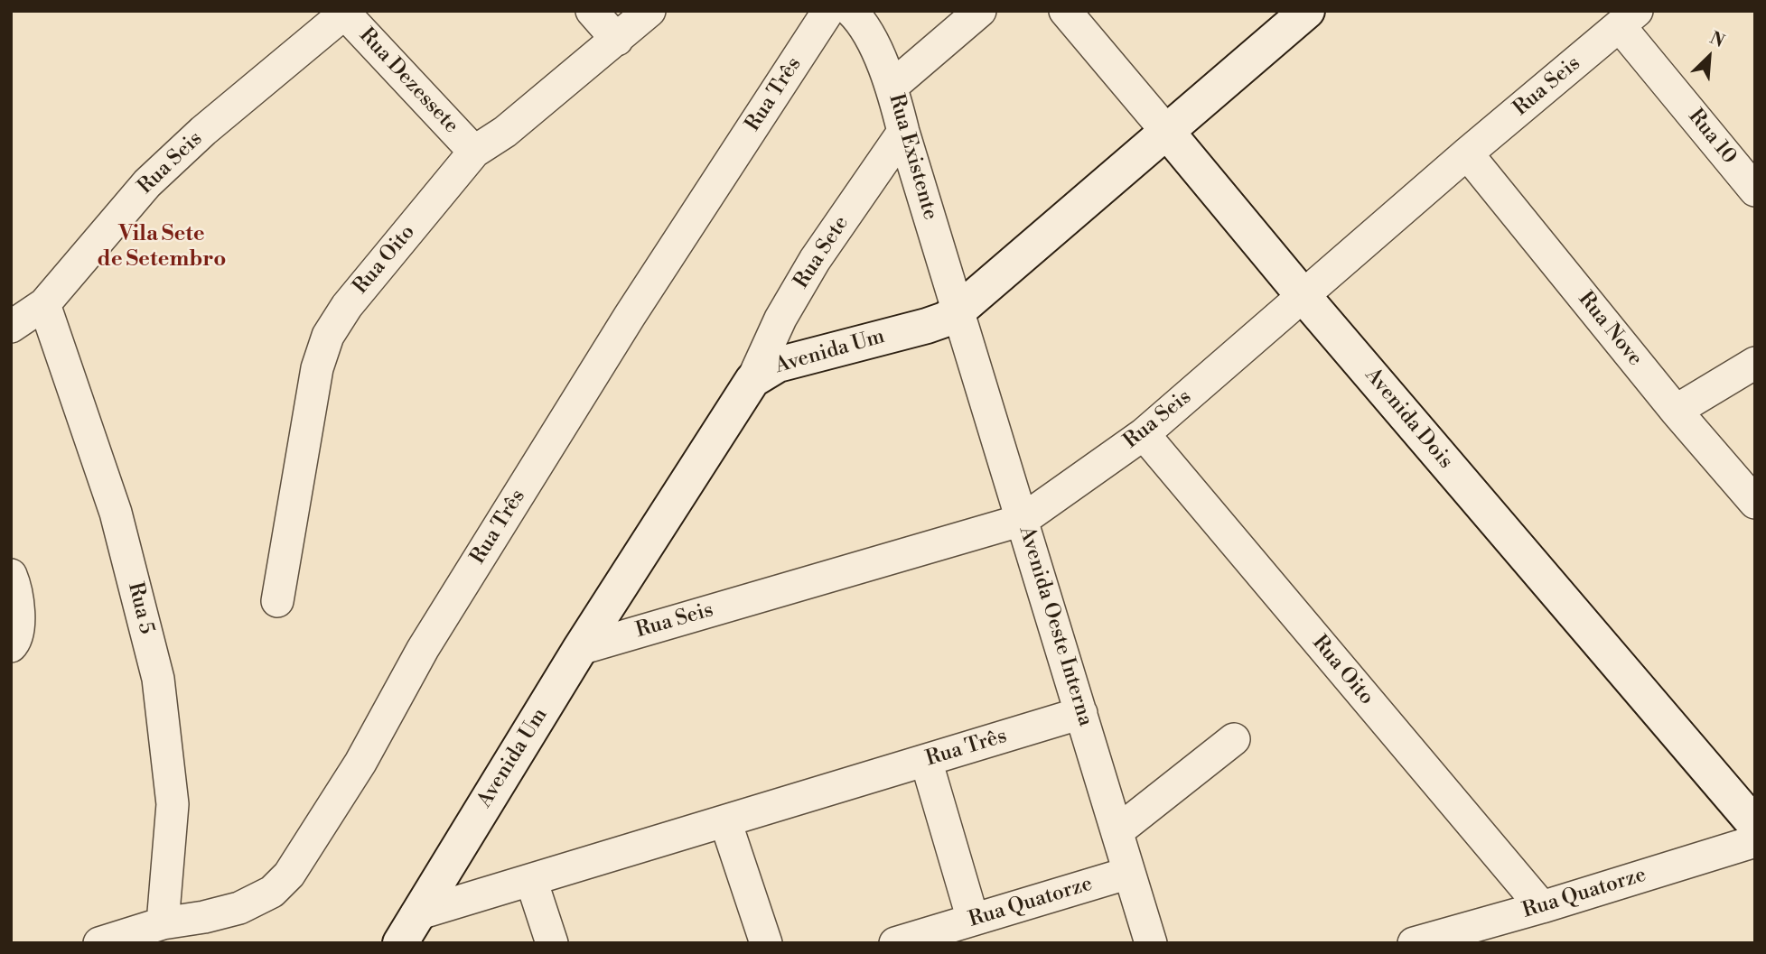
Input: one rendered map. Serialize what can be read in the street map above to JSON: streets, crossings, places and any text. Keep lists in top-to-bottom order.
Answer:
{
  "streets": {
    "street": [
      "Rua Dezessete",
      "Rua Seis",
      "Rua Três",
      "Rua 10",
      "Rua Existente",
      "Rua Sete",
      "Rua Oito",
      "Rua Nove",
      "Avenida Um",
      "Avenida Dois",
      "Rua 5",
      "Avenida Oeste Interna",
      "Rua Quatorze"
    ]
  },
  "crossings": [
    ["Rua Dezessete", "Rua Seis"],
    ["Rua Dezessete", "Rua Oito"],
    ["Rua Seis", "Rua 10"],
    ["Rua Seis", "Rua Oito"],
    ["Rua Seis", "Rua Nove"],
    ["Rua Seis", "Avenida Um"],
    ["Rua Seis", "Avenida Dois"],
    ["Rua Seis", "Rua 5"],
    ["Rua Seis", "Avenida Oeste Interna"],
    ["Rua Três", "Avenida Um"],
    ["Rua Três", "Rua 5"],
    ["Rua Três", "Avenida Oeste Interna"],
    ["Rua Existente", "Rua Sete"],
    ["Rua Existente", "Avenida Um"],
    ["Rua Existente", "Avenida Oeste Interna"],
    ["Rua Sete", "Avenida Um"],
    ["Rua Oito", "Rua Quatorze"],
    ["Avenida Um", "Avenida Dois"],
    ["Avenida Um", "Avenida Oeste Interna"],
    ["Avenida Oeste Interna", "Rua Quatorze"]
  ],
  "districts": ["Vila Sete de Setembro"],
  "north": "top right"
}
